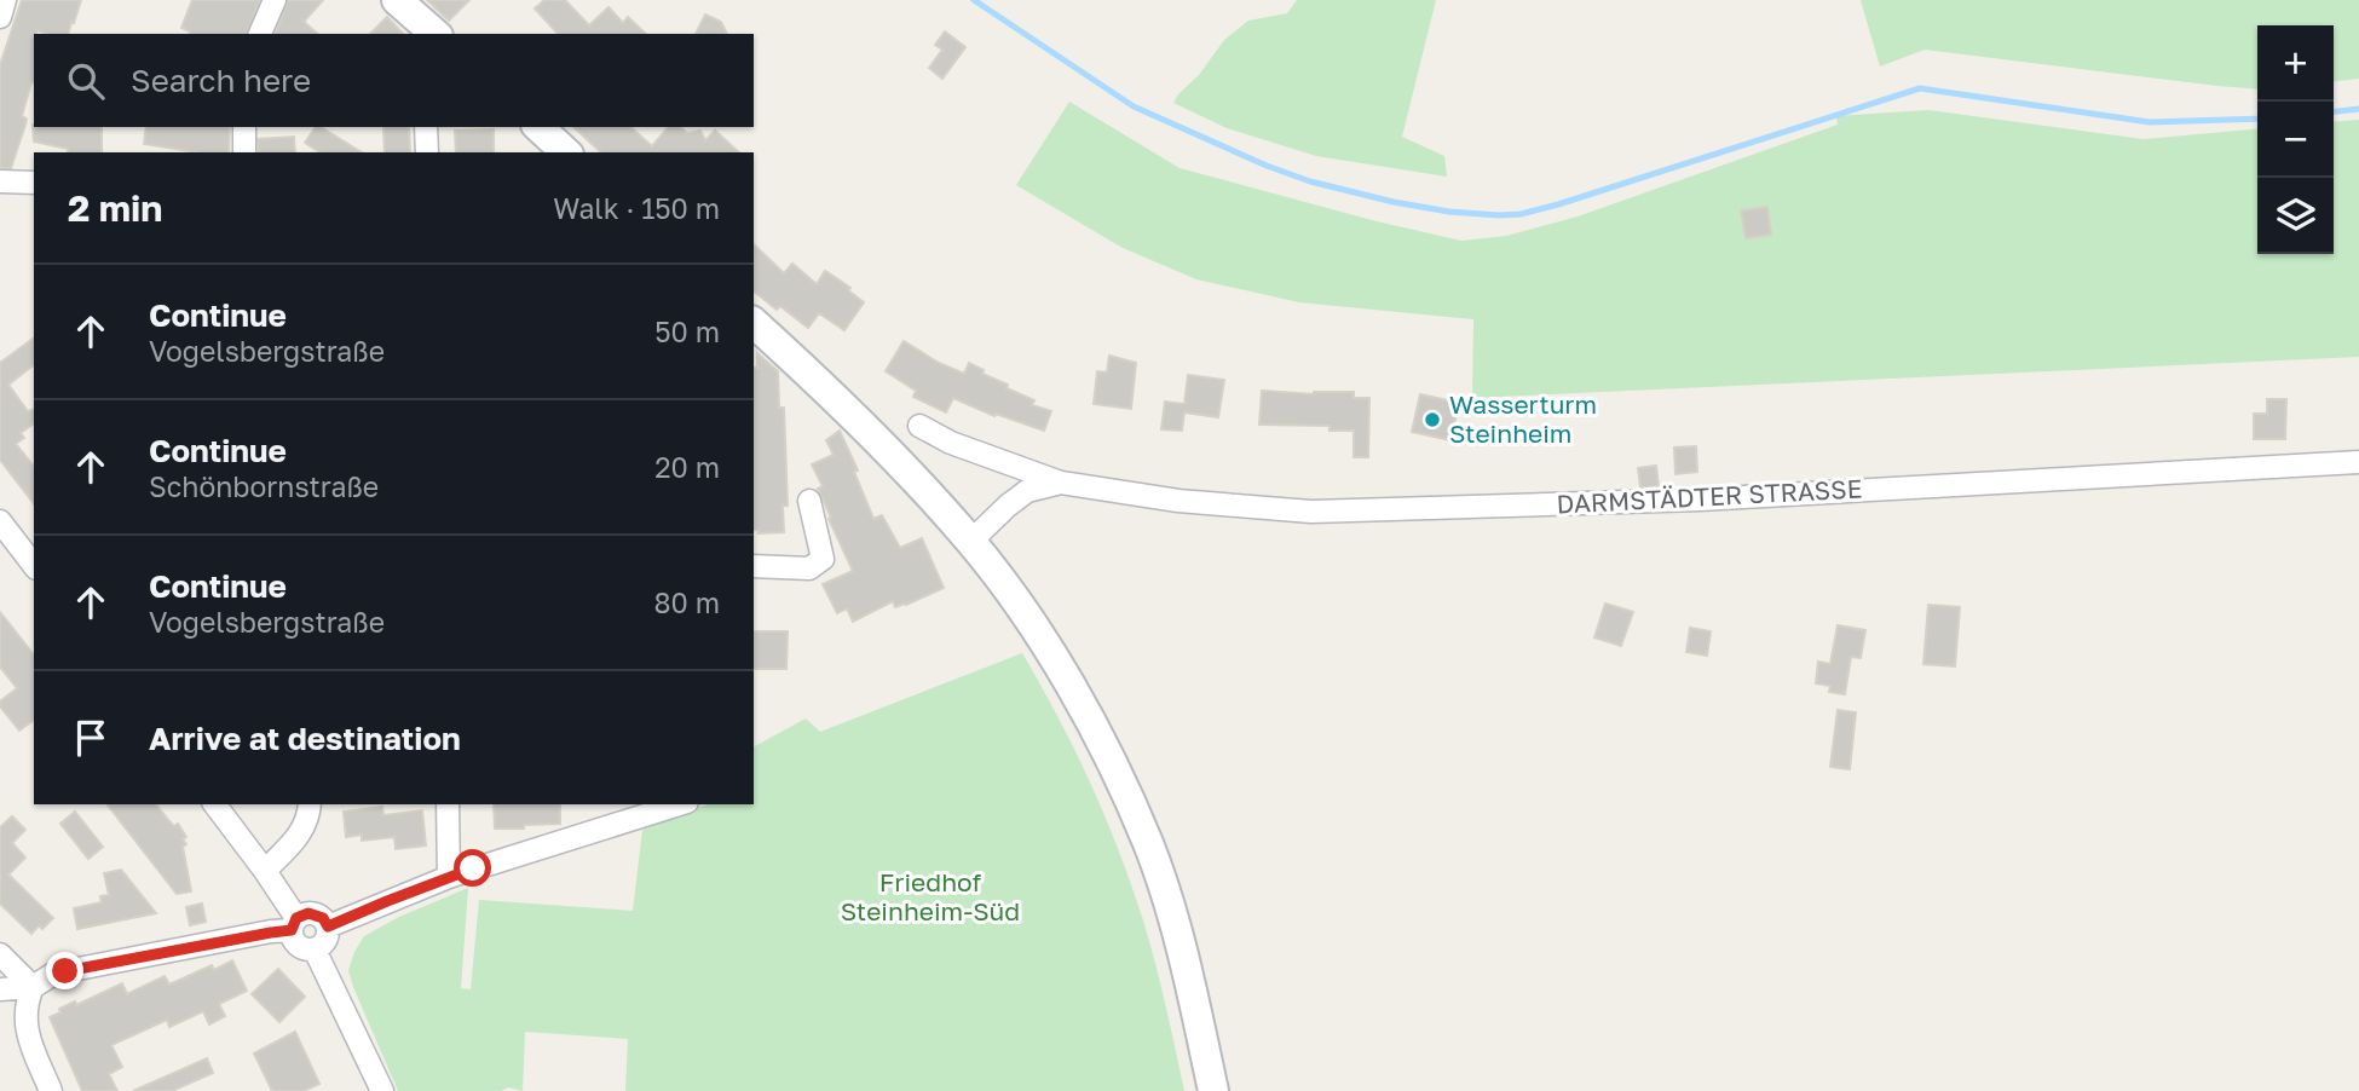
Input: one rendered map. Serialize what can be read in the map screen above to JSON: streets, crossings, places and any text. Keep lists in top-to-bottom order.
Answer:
{
  "streets": {
    "street": ["DARMSTÄDTER STRASSE"]
  },
  "parks": ["Friedhof Steinheim-Süd"],
  "places": ["Wasserturm Steinheim"],
  "page": {
    "map_buttons": ["+", "−"],
    "search": "Search here",
    "heading": ["2 min", "Walk · 150 m"],
    "list": [
      ["Continue", "Vogelsbergstraße", "50 m"],
      ["Continue", "Schönbornstraße", "20 m"],
      ["Continue", "Vogelsbergstraße", "80 m"],
      "Arrive at destination"
    ]
  }
}
